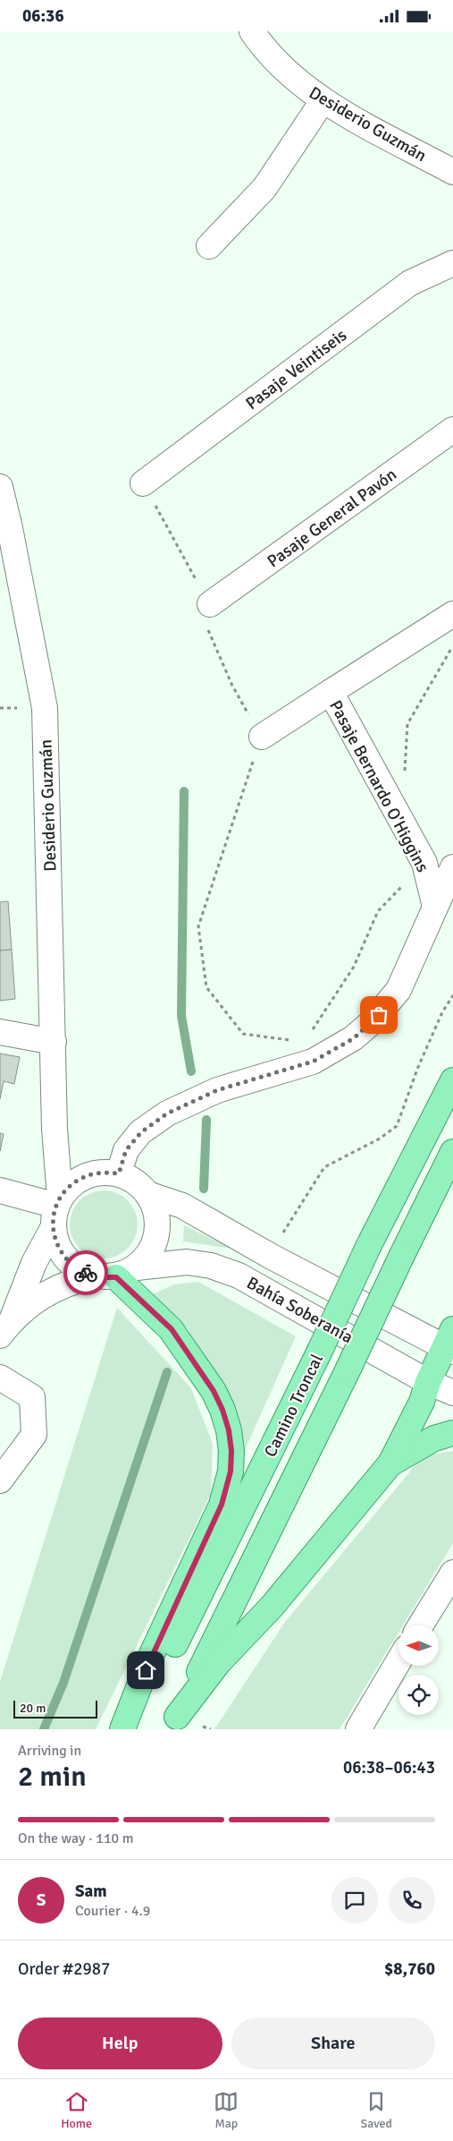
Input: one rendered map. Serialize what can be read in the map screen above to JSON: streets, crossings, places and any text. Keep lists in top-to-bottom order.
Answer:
{
  "streets": {
    "main road": ["Camino Troncal"],
    "street": [
      "Desiderio Guzmán",
      "Pasaje Veintiseis",
      "Pasaje General Pavón",
      "Pasaje Bernardo O'Higgins",
      "Bahía Soberanía"
    ]
  },
  "crossings": [
    ["Desiderio Guzmán", "Bahía Soberanía"]
  ],
  "scale_bar": "20 m",
  "north": "left",
  "page": {
    "status": "06:36",
    "scale": "20 m",
    "heading": ["2 min", "Arriving in", "06:38–06:43"],
    "panel": [
      "Sam",
      "Courier · 4.9",
      "Order #2987",
      "$8,760"
    ],
    "bar": "On the way · 110 m",
    "round": "S",
    "buttons": ["Help", "Share"],
    "tabs": ["Home", "Map", "Saved"]
  }
}
